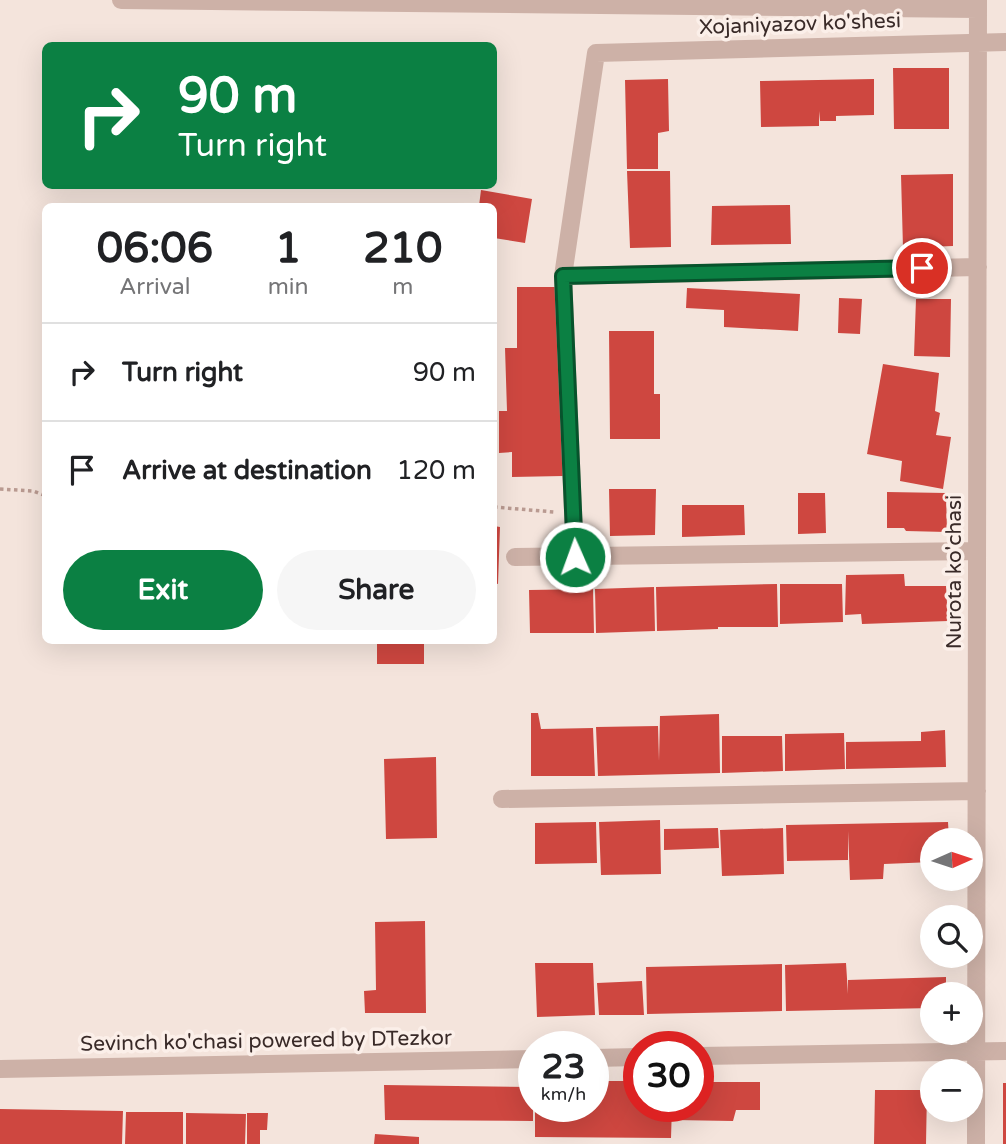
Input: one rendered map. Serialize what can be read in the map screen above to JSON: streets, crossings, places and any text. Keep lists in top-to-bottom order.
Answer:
{
  "streets": {
    "street": ["Xojaniyazov ko'shesi", "Nurota ko'chasi", "Sevinch ko'chasi powered by DTezkor"]
  },
  "crossings": [
    ["Xojaniyazov ko'shesi", "Nurota ko'chasi"]
  ],
  "north": "right",
  "page": {
    "turn": ["90 m", "Turn right"],
    "eta": [
      "06:06",
      "Arrival",
      "1",
      "min",
      "210",
      "m"
    ],
    "list": [
      {
        "name": "Turn right",
        "value": "90 m"
      },
      {
        "name": "Arrive at destination",
        "value": "120 m"
      }
    ],
    "buttons": ["Exit", "Share"],
    "map_buttons": ["+", "−"],
    "speed": "23 km/h",
    "limit": "30"
  }
}
